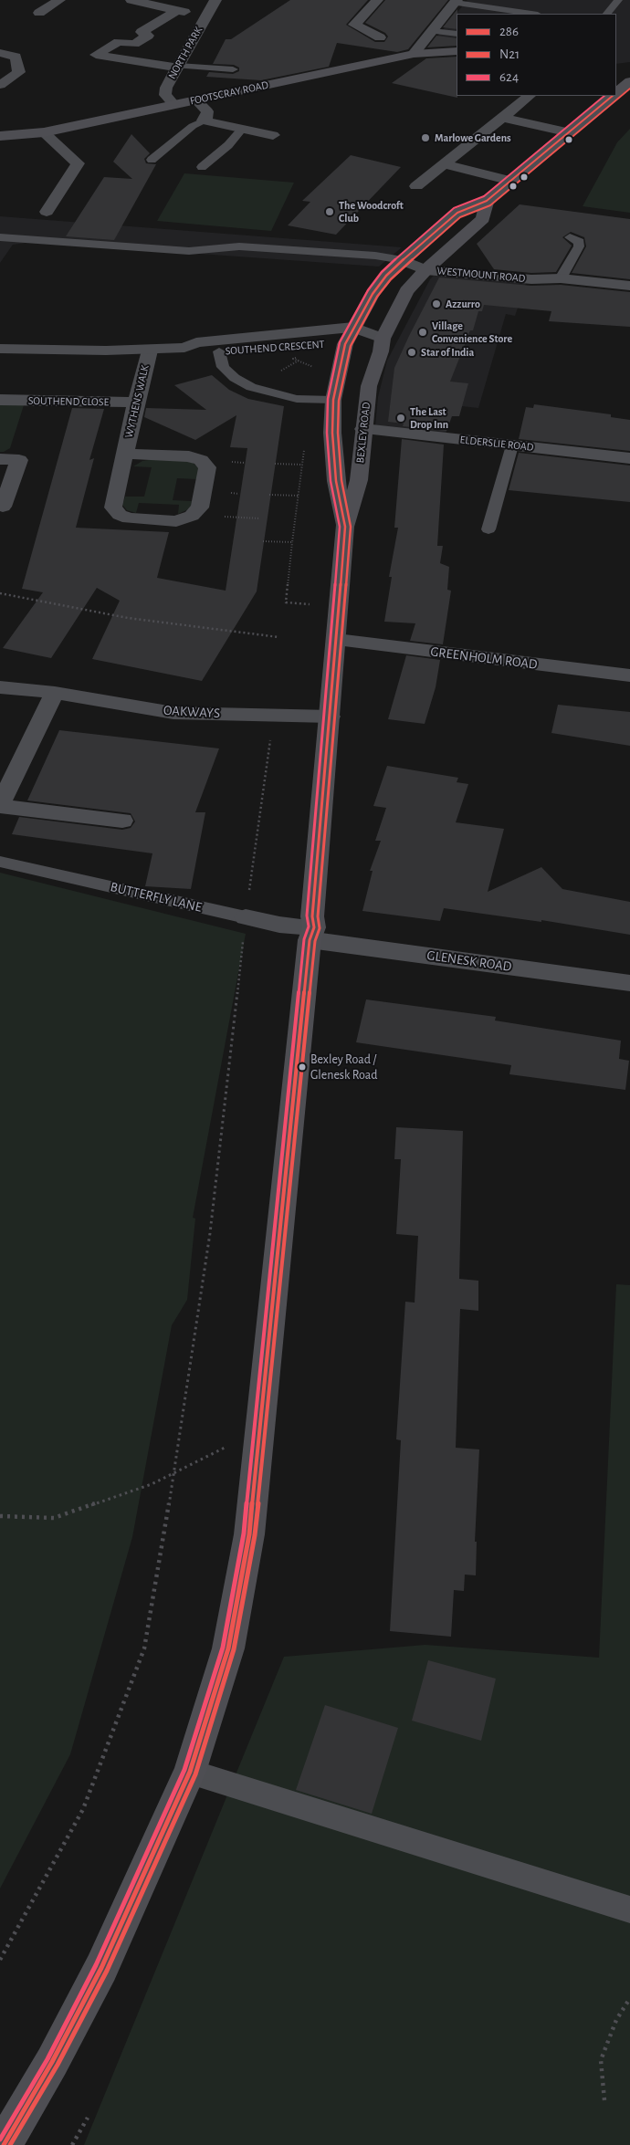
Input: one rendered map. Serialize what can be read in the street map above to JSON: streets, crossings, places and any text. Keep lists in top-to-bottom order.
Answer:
{
  "streets": {
    "main road": ["FOOTSCRAY ROAD", "BEXLEY ROAD"],
    "street": [
      "NORTH PARK",
      "WESTMOUNT ROAD",
      "SOUTHEND CRESCENT",
      "SOUTHEND CLOSE",
      "WYTHENS WALK",
      "ELDERSLIE ROAD",
      "GREENHOLM ROAD",
      "OAKWAYS",
      "BUTTERFLY LANE",
      "GLENESK ROAD"
    ]
  },
  "crossings": [
    ["NORTH PARK", "FOOTSCRAY ROAD"],
    ["WESTMOUNT ROAD", "BEXLEY ROAD"],
    ["SOUTHEND CRESCENT", "WYTHENS WALK"],
    ["SOUTHEND CRESCENT", "BEXLEY ROAD"],
    ["SOUTHEND CLOSE", "WYTHENS WALK"],
    ["BEXLEY ROAD", "ELDERSLIE ROAD"],
    ["BEXLEY ROAD", "GREENHOLM ROAD"],
    ["BEXLEY ROAD", "OAKWAYS"],
    ["BEXLEY ROAD", "BUTTERFLY LANE"],
    ["BEXLEY ROAD", "GLENESK ROAD"],
    ["BUTTERFLY LANE", "GLENESK ROAD"]
  ],
  "places": [
    "Marlowe Gardens",
    "The Woodcroft Club",
    "Azzurro",
    "Village Convenience Store",
    "Star of India",
    "The Last Drop Inn",
    "Bexley Road / Glenesk Road"
  ],
  "lines": ["transit line N21", "transit line 286", "transit line 624"],
  "legend": ["286", "N21", "624"]
}
